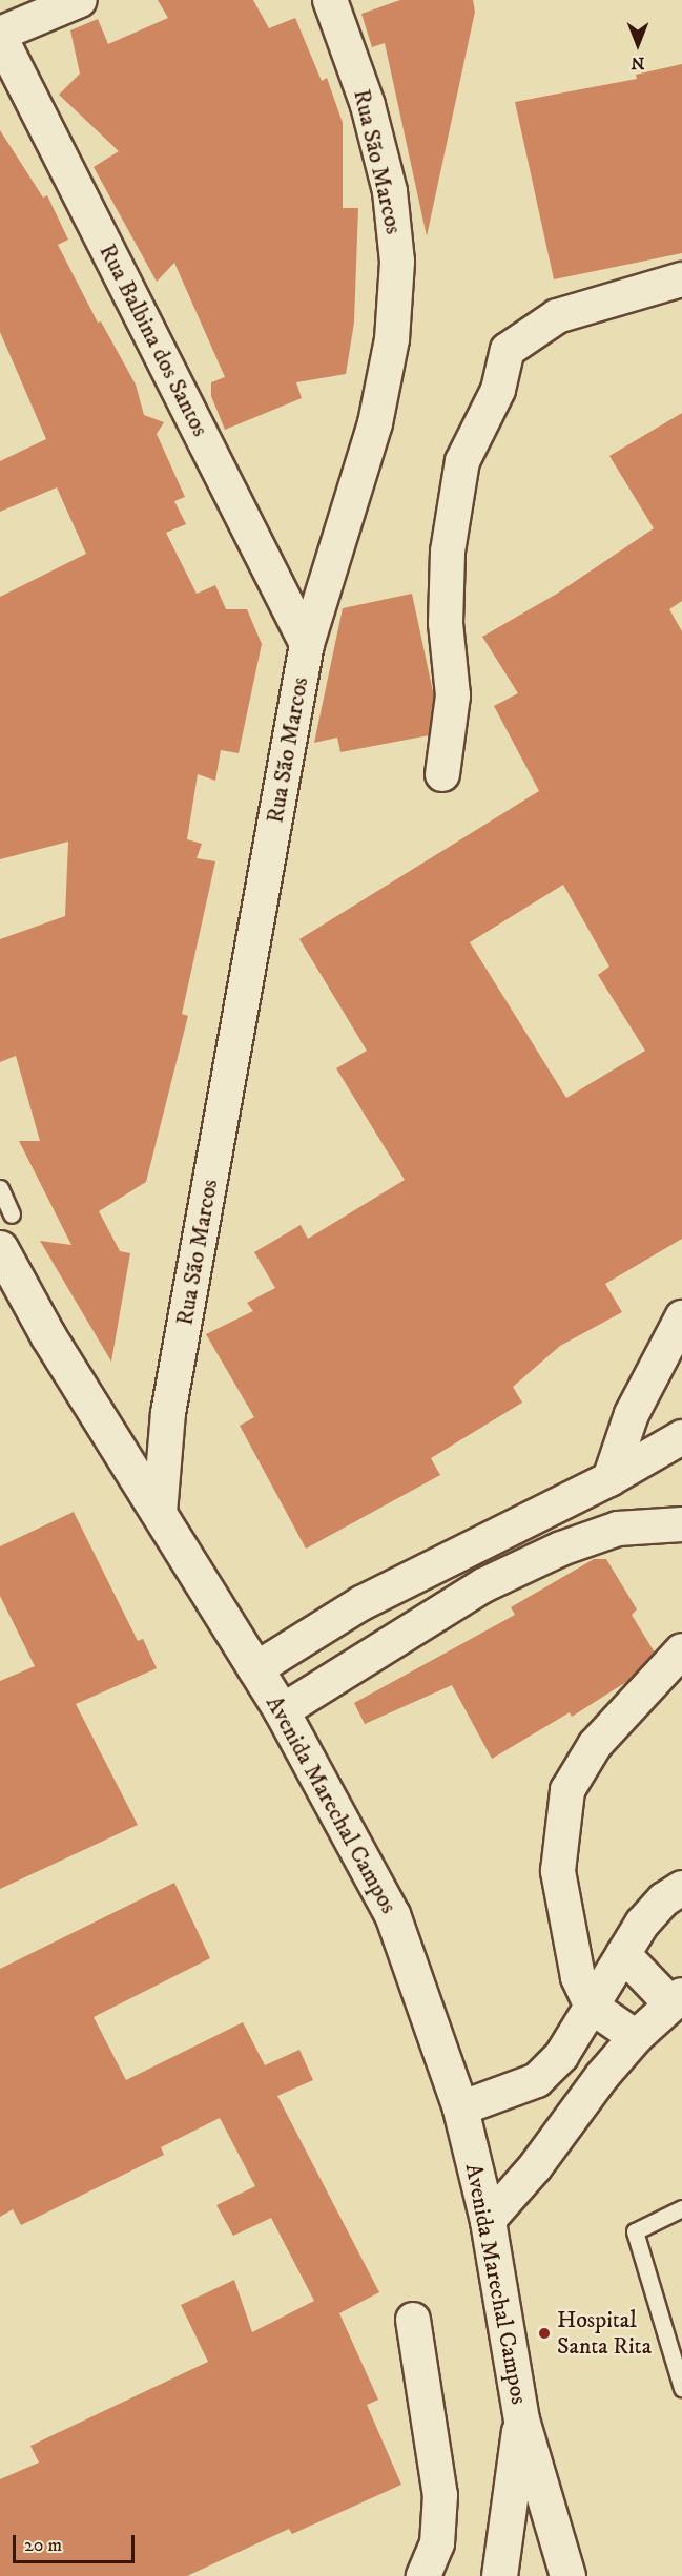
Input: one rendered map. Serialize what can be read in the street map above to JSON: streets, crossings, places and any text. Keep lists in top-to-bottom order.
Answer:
{
  "streets": {
    "street": ["Rua São Marcos", "Rua Balbina dos Santos", "Avenida Marechal Campos"]
  },
  "crossings": [
    ["Rua São Marcos", "Rua Balbina dos Santos"],
    ["Rua São Marcos", "Avenida Marechal Campos"]
  ],
  "places": ["Hospital Santa Rita"],
  "scale_bar": "20 m",
  "north": "bottom"
}
